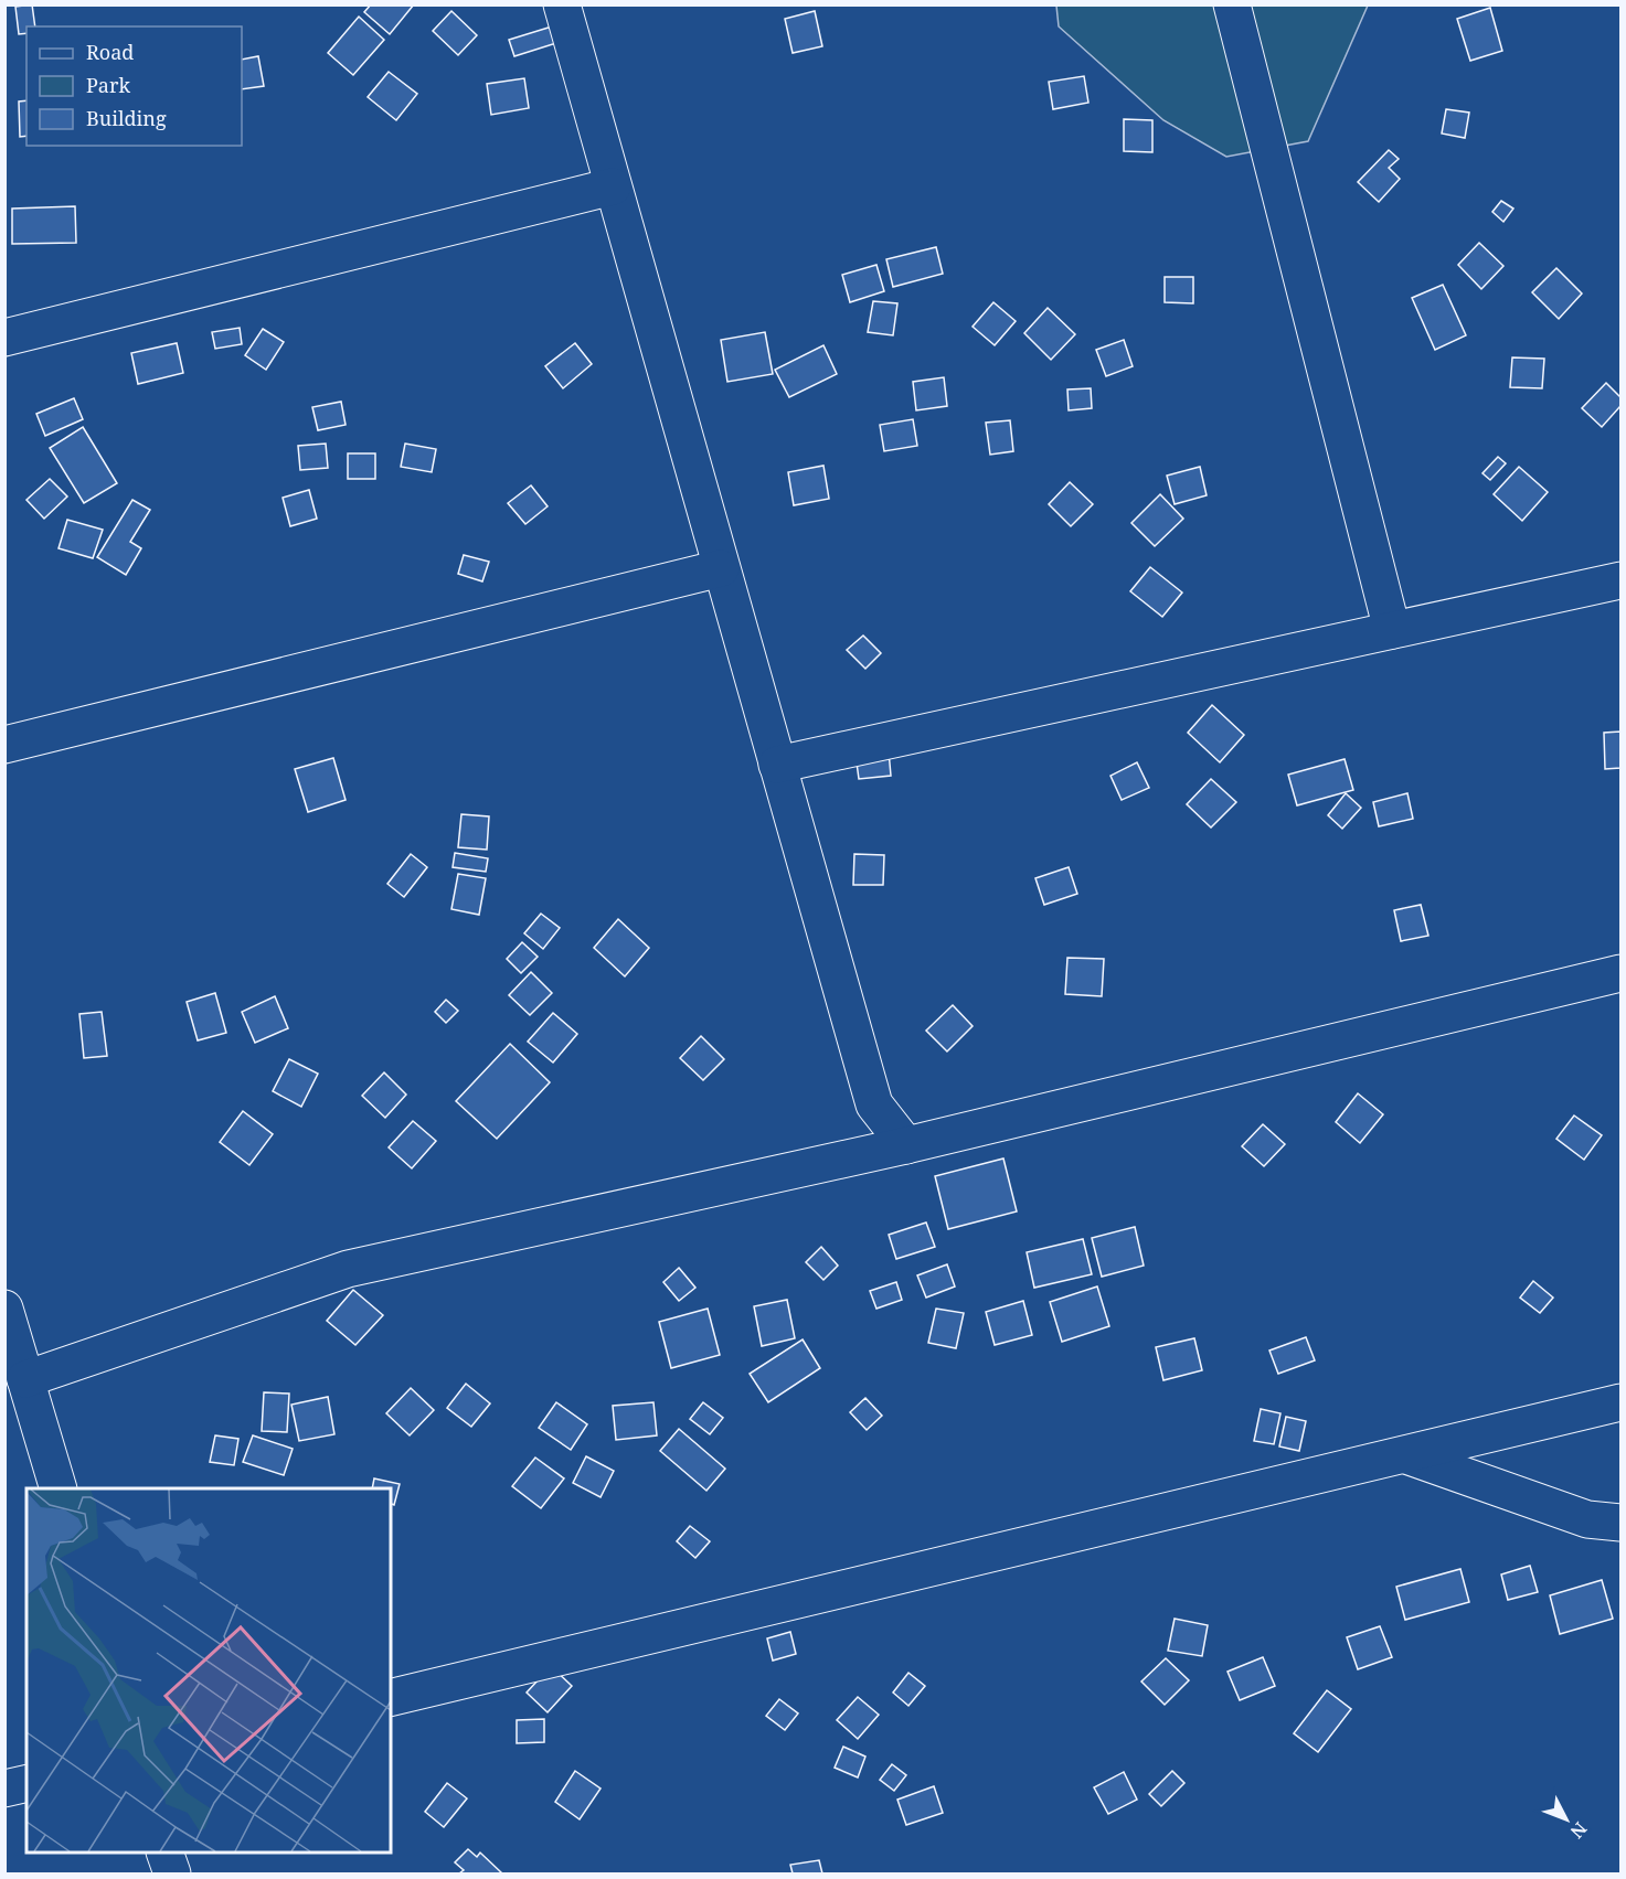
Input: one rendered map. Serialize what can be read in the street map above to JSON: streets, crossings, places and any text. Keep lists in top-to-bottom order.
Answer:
{
  "legend": ["Road", "Park", "Building"],
  "north": "bottom right"
}
